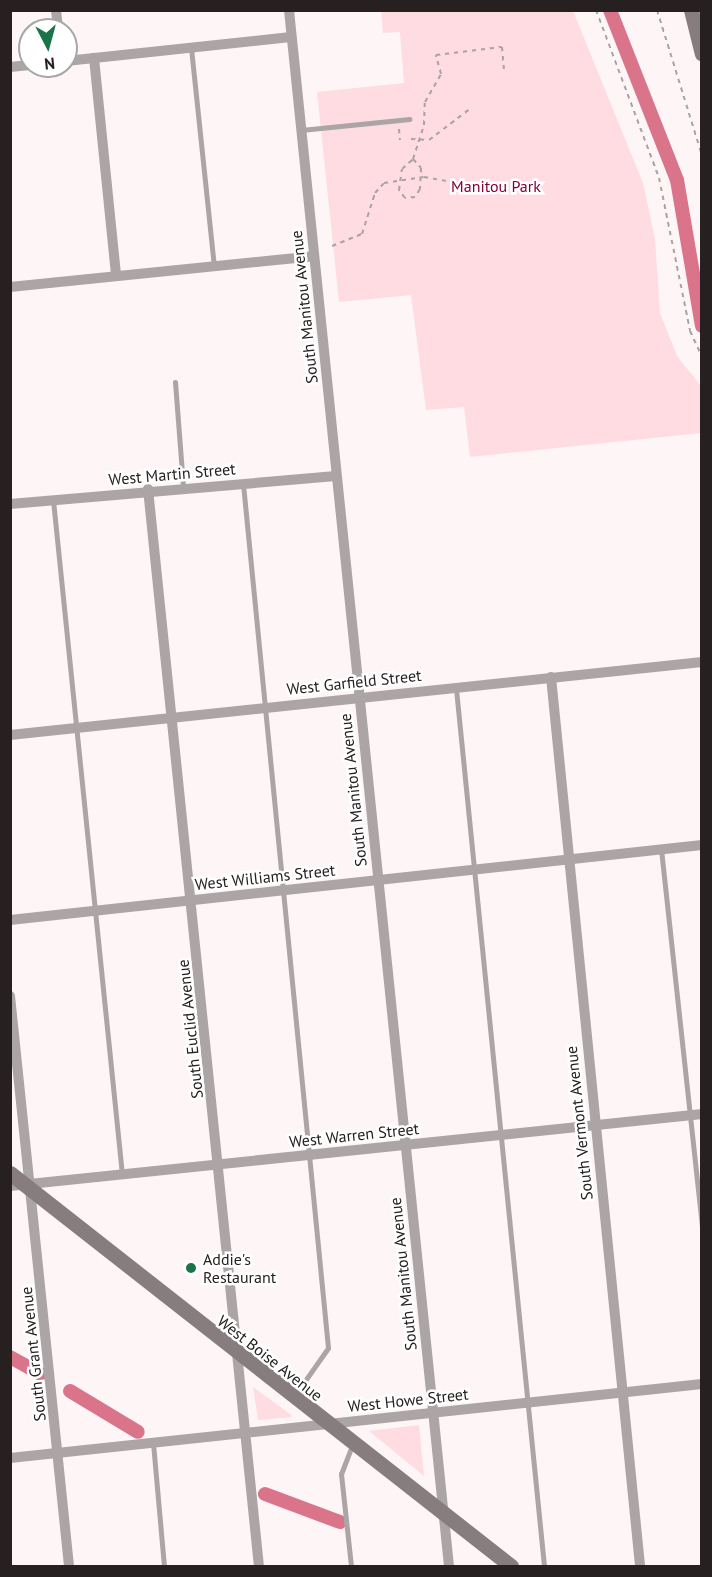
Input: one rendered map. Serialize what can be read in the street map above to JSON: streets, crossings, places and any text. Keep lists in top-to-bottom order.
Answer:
{
  "streets": {
    "street": [
      "South Manitou Avenue",
      "West Martin Street",
      "West Garfield Street",
      "West Williams Street",
      "South Euclid Avenue",
      "South Vermont Avenue",
      "West Warren Street",
      "South Grant Avenue",
      "West Boise Avenue",
      "West Howe Street"
    ]
  },
  "crossings": [
    ["South Manitou Avenue", "West Martin Street"],
    ["South Manitou Avenue", "West Garfield Street"],
    ["South Manitou Avenue", "West Williams Street"],
    ["South Manitou Avenue", "West Warren Street"],
    ["South Manitou Avenue", "West Boise Avenue"],
    ["South Manitou Avenue", "West Howe Street"],
    ["West Martin Street", "South Euclid Avenue"],
    ["West Garfield Street", "South Euclid Avenue"],
    ["West Garfield Street", "South Vermont Avenue"],
    ["West Williams Street", "South Euclid Avenue"],
    ["West Williams Street", "South Vermont Avenue"],
    ["South Euclid Avenue", "West Warren Street"],
    ["South Euclid Avenue", "West Boise Avenue"],
    ["South Euclid Avenue", "West Howe Street"],
    ["South Vermont Avenue", "West Warren Street"],
    ["South Vermont Avenue", "West Howe Street"],
    ["West Warren Street", "South Grant Avenue"],
    ["West Warren Street", "West Boise Avenue"],
    ["South Grant Avenue", "West Boise Avenue"],
    ["South Grant Avenue", "West Howe Street"],
    ["West Boise Avenue", "West Howe Street"]
  ],
  "parks": ["Manitou Park"],
  "places": ["Addie's Restaurant"],
  "north": "bottom"
}
